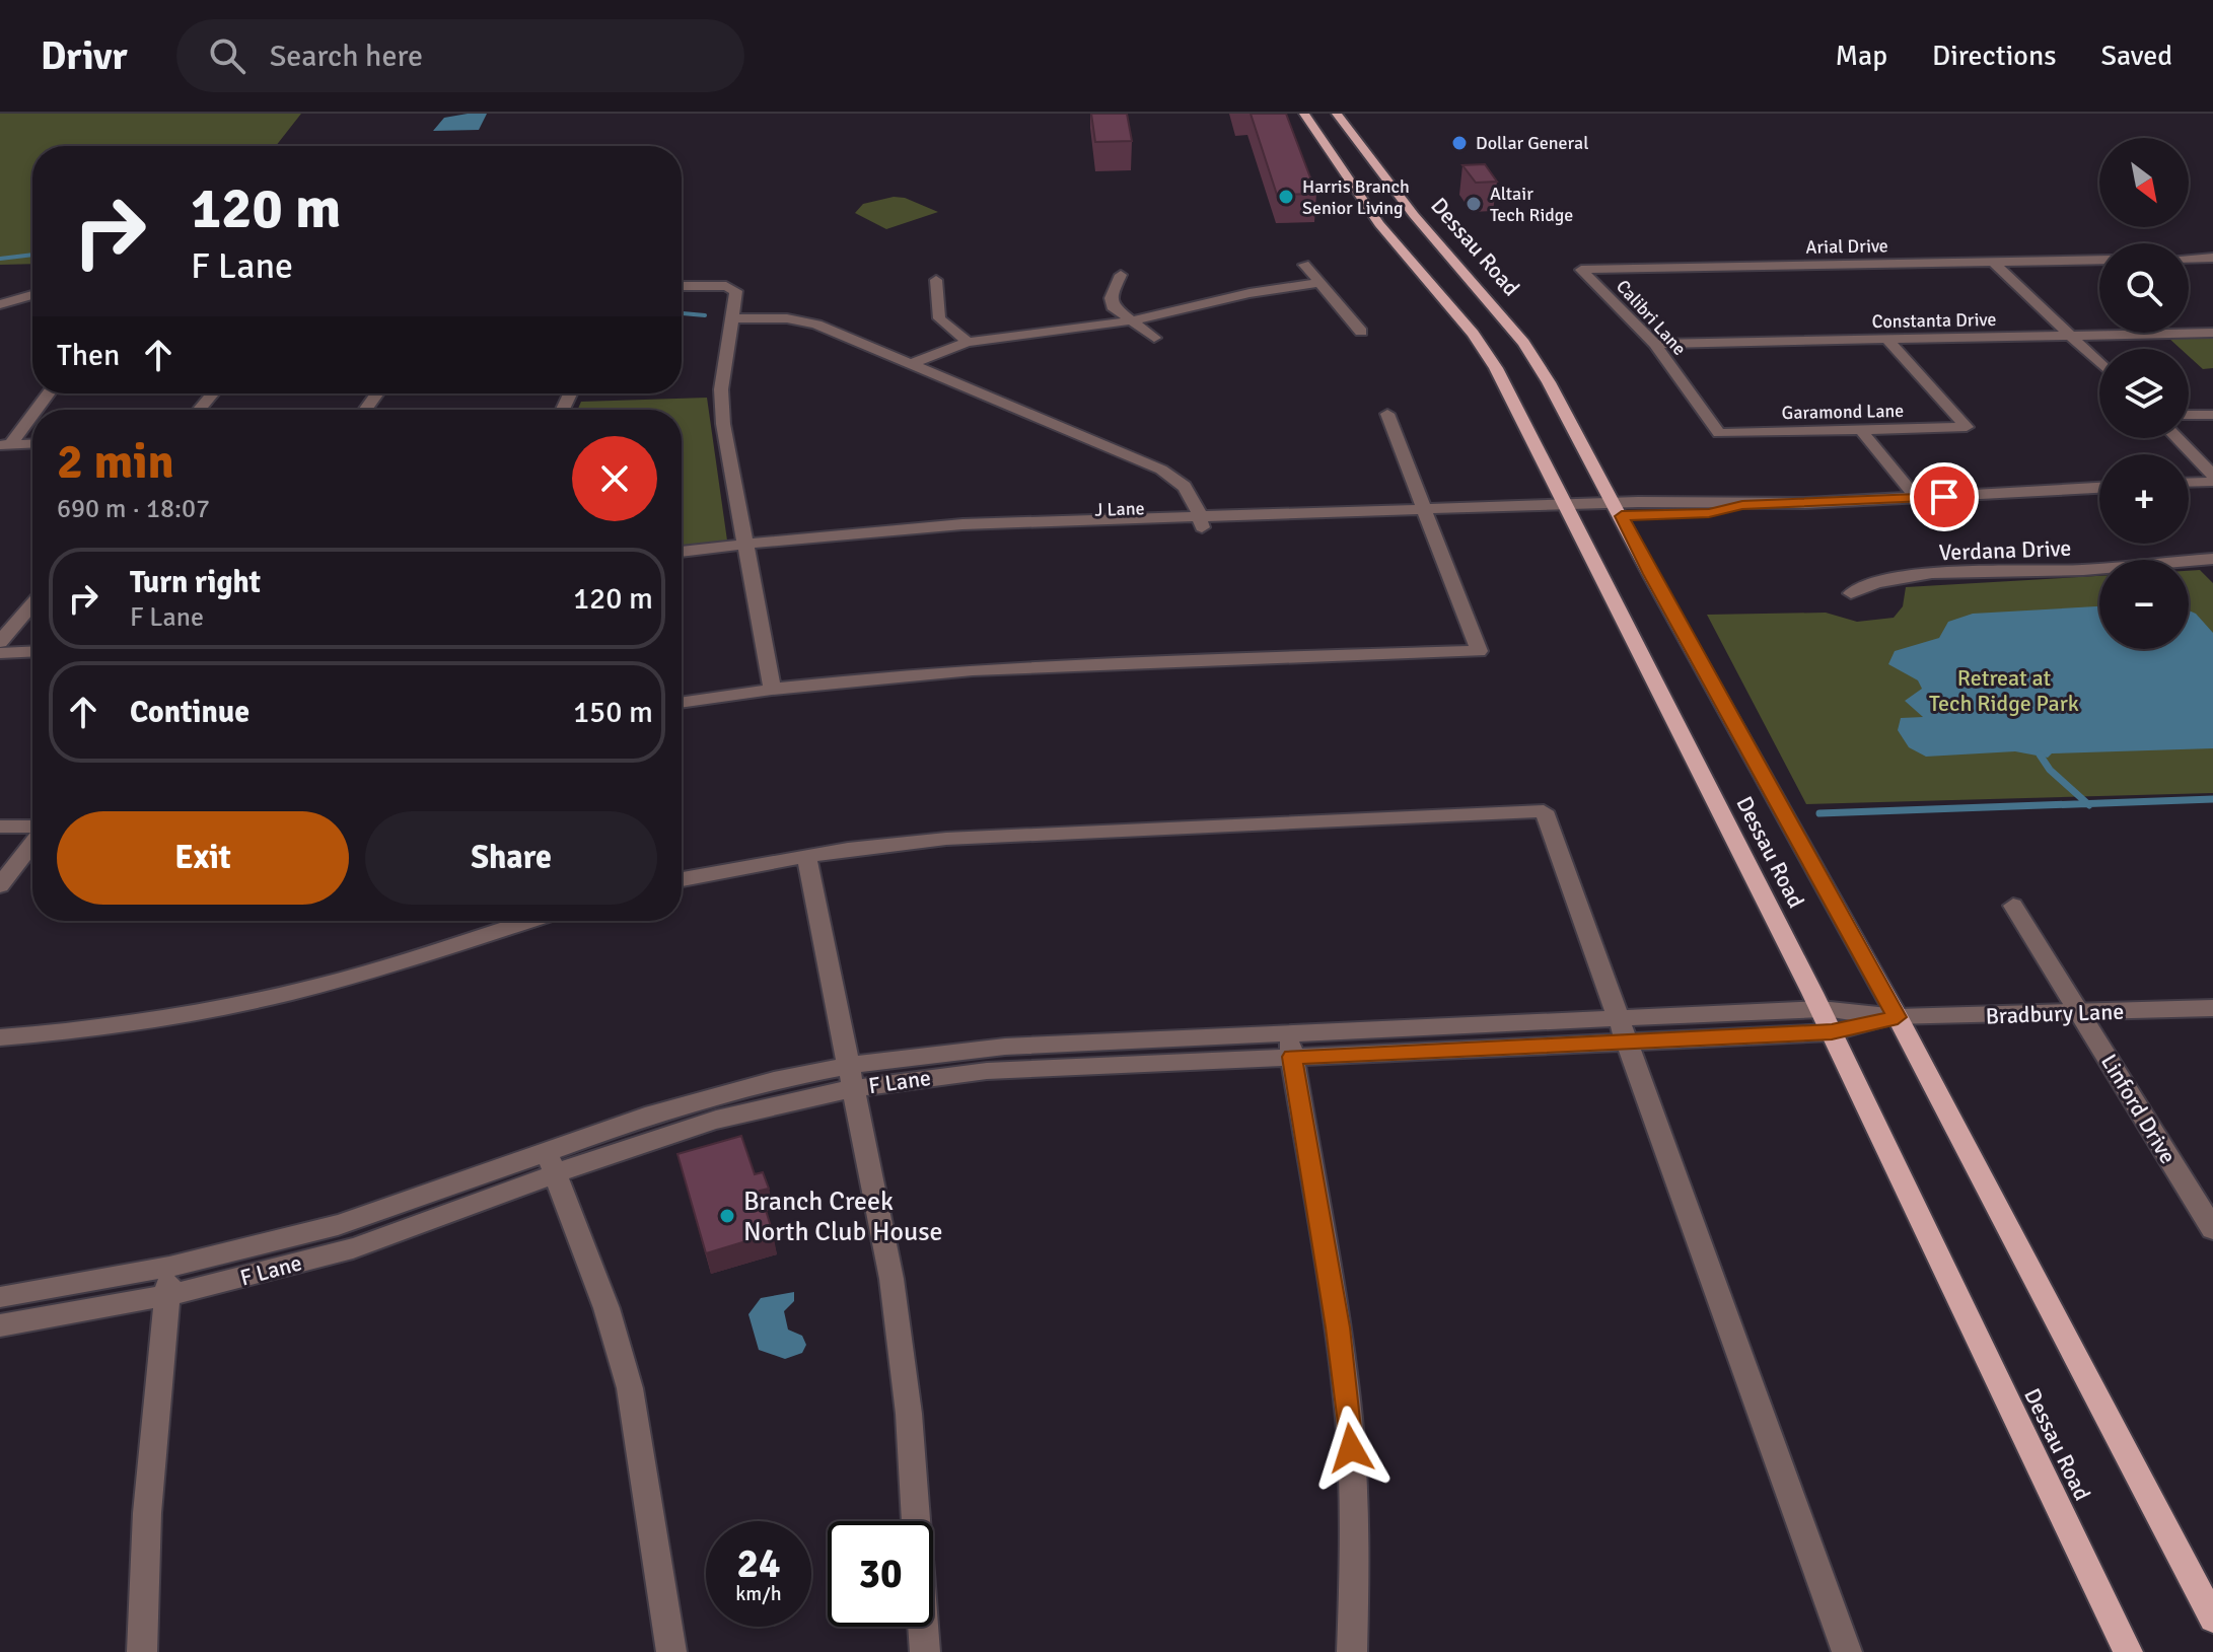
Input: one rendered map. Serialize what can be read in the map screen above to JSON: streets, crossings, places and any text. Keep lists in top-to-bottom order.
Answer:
{
  "streets": {
    "main road": ["Dessau Road"],
    "street": [
      "Arial Drive",
      "Calibri Lane",
      "Constanta Drive",
      "Garamond Lane",
      "J Lane",
      "Verdana Drive",
      "Bradbury Lane",
      "F Lane",
      "Linford Drive"
    ]
  },
  "crossings": [
    ["Dessau Road", "J Lane"],
    ["Dessau Road", "Bradbury Lane"],
    ["Dessau Road", "F Lane"],
    ["Arial Drive", "Calibri Lane"],
    ["Calibri Lane", "Constanta Drive"],
    ["Calibri Lane", "Garamond Lane"],
    ["Constanta Drive", "Garamond Lane"],
    ["Bradbury Lane", "F Lane"],
    ["Bradbury Lane", "Linford Drive"]
  ],
  "parks": ["Retreat at Tech Ridge Park"],
  "places": [
    "Dollar General",
    "Harris Branch Senior Living",
    "Altair Tech Ridge",
    "Branch Creek North Club House"
  ],
  "north": "bottom right",
  "page": {
    "header": "Drivr",
    "search": "Search here",
    "nav": ["Map", "Directions", "Saved"],
    "map_buttons": ["+", "−"],
    "turn": ["120 m", "F Lane"],
    "then": "Then",
    "heading": ["2 min", "690 m · 18:07"],
    "list": [
      {
        "name": "Turn right",
        "note": "F Lane",
        "value": "120 m"
      },
      {
        "name": "Continue",
        "value": "150 m"
      }
    ],
    "buttons": ["Exit", "Share"],
    "speed": "24 km/h",
    "limit": "30"
  }
}
